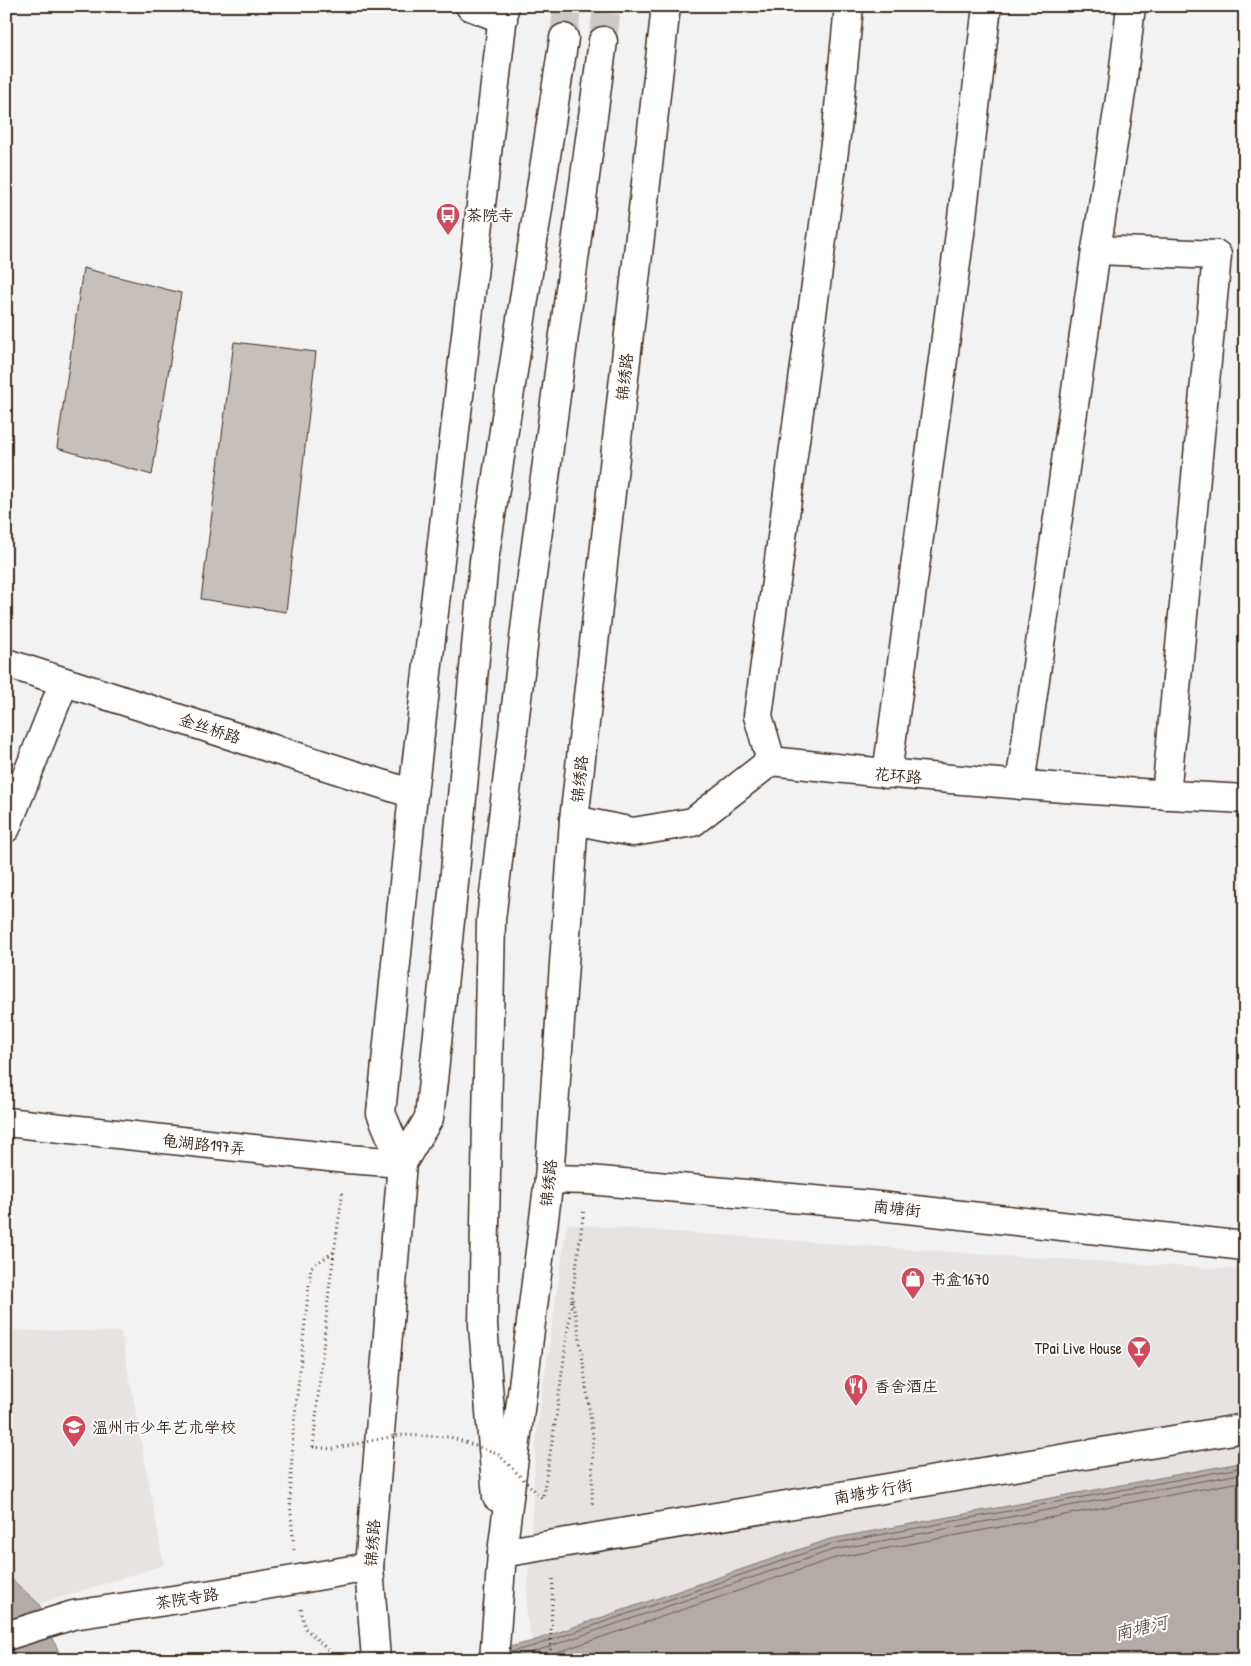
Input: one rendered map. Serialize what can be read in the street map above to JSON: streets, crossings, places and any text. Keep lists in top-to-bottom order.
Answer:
{
  "streets": {
    "street": [
      "锦绣路",
      "金丝桥路",
      "花环路",
      "龟湖路197弄",
      "南塘街",
      "南塘步行街",
      "茶院寺路"
    ]
  },
  "crossings": [
    ["锦绣路", "金丝桥路"],
    ["锦绣路", "龟湖路197弄"],
    ["锦绣路", "南塘街"],
    ["锦绣路", "南塘步行街"],
    ["锦绣路", "茶院寺路"]
  ],
  "water": ["南塘河"],
  "places": {
    "bus stop": ["茶院寺"],
    "shop": ["书盒1670"],
    "bar": ["TPai Live House"],
    "restaurant": ["香舍酒庄"],
    "school or university": ["温州市少年艺术学校"]
  }
}
